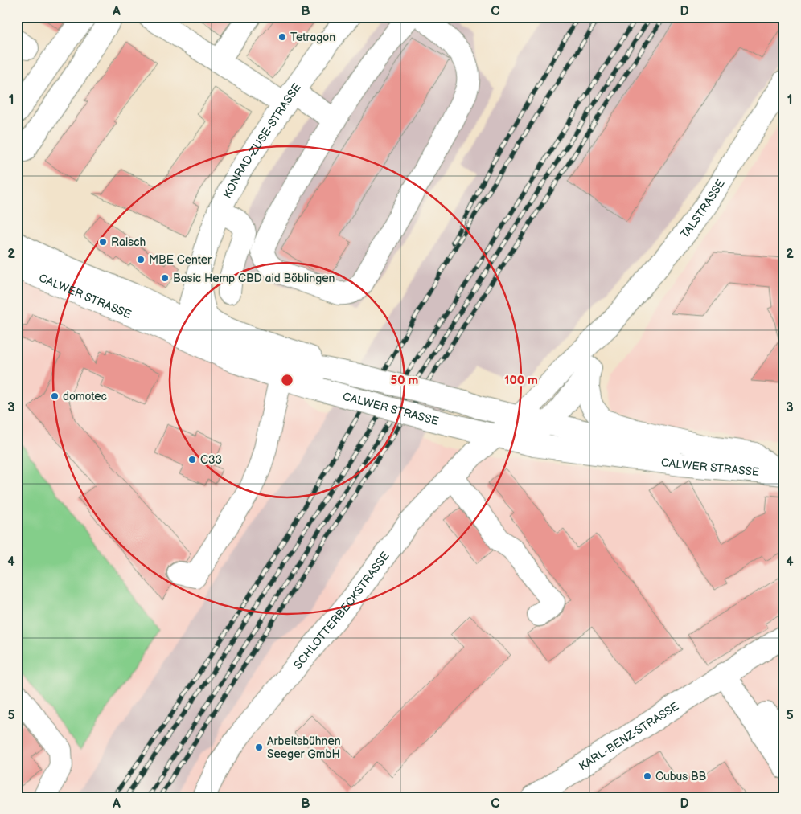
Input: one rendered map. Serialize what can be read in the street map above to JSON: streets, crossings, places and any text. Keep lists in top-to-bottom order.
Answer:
{
  "streets": {
    "street": [
      "KONRAD-ZUSE-STRASSE",
      "TALSTRASSE",
      "CALWER STRASSE",
      "SCHLOTTERBECKSTRASSE",
      "KARL-BENZ-STRASSE"
    ]
  },
  "crossings": [
    ["KONRAD-ZUSE-STRASSE", "CALWER STRASSE"],
    ["TALSTRASSE", "CALWER STRASSE"],
    ["TALSTRASSE", "SCHLOTTERBECKSTRASSE"],
    ["CALWER STRASSE", "SCHLOTTERBECKSTRASSE"]
  ],
  "places": [
    "Tetragon",
    "Raisch",
    "MBE Center",
    "Basic Hemp CBD aid Böblingen",
    "domotec",
    "C33",
    "Arbeitsbühnen Seeger GmbH",
    "Cubus BB"
  ],
  "grid": {
    "columns": [
      "A",
      "B",
      "C",
      "D"
    ],
    "rows": [
      "1",
      "2",
      "3",
      "4",
      "5"
    ]
  },
  "rings": ["50 m", "100 m"]
}
